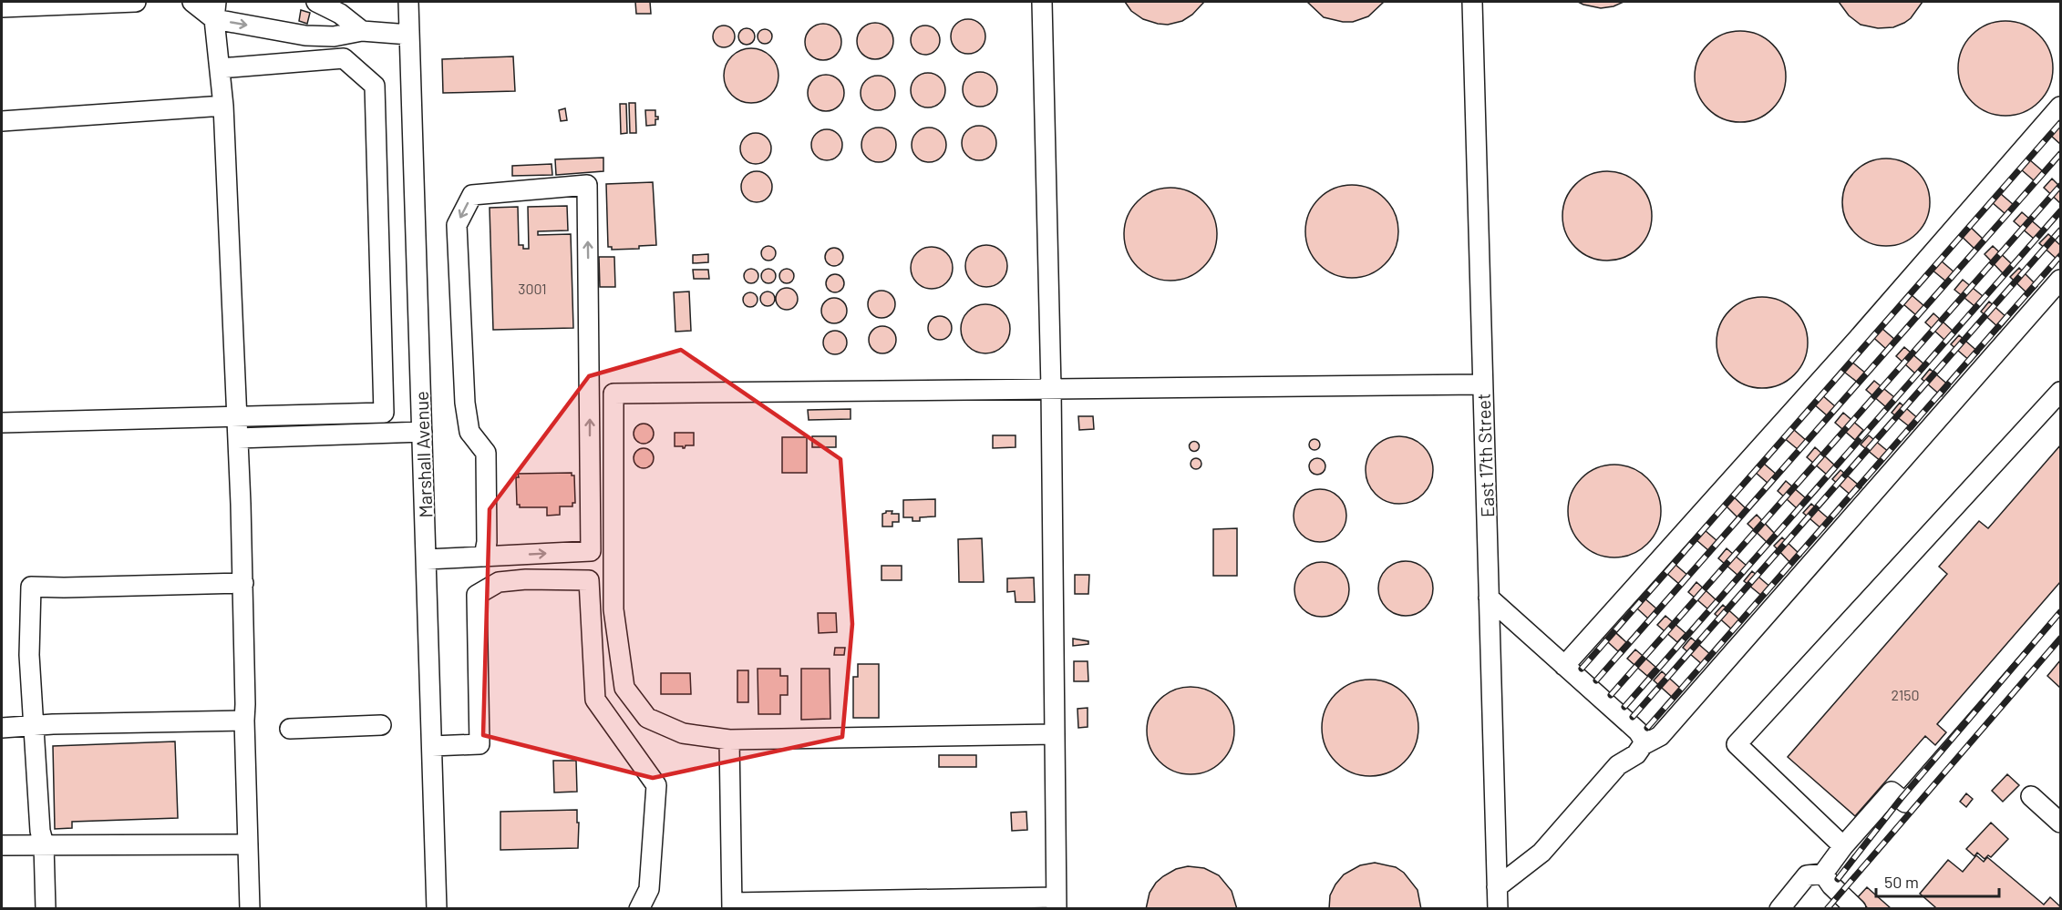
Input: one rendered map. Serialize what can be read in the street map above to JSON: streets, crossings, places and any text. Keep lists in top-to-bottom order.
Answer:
{
  "streets": {
    "street": ["Marshall Avenue", "East 17th Street"]
  },
  "house_numbers": ["3001", "2150"],
  "scale_bar": "50 m"
}
